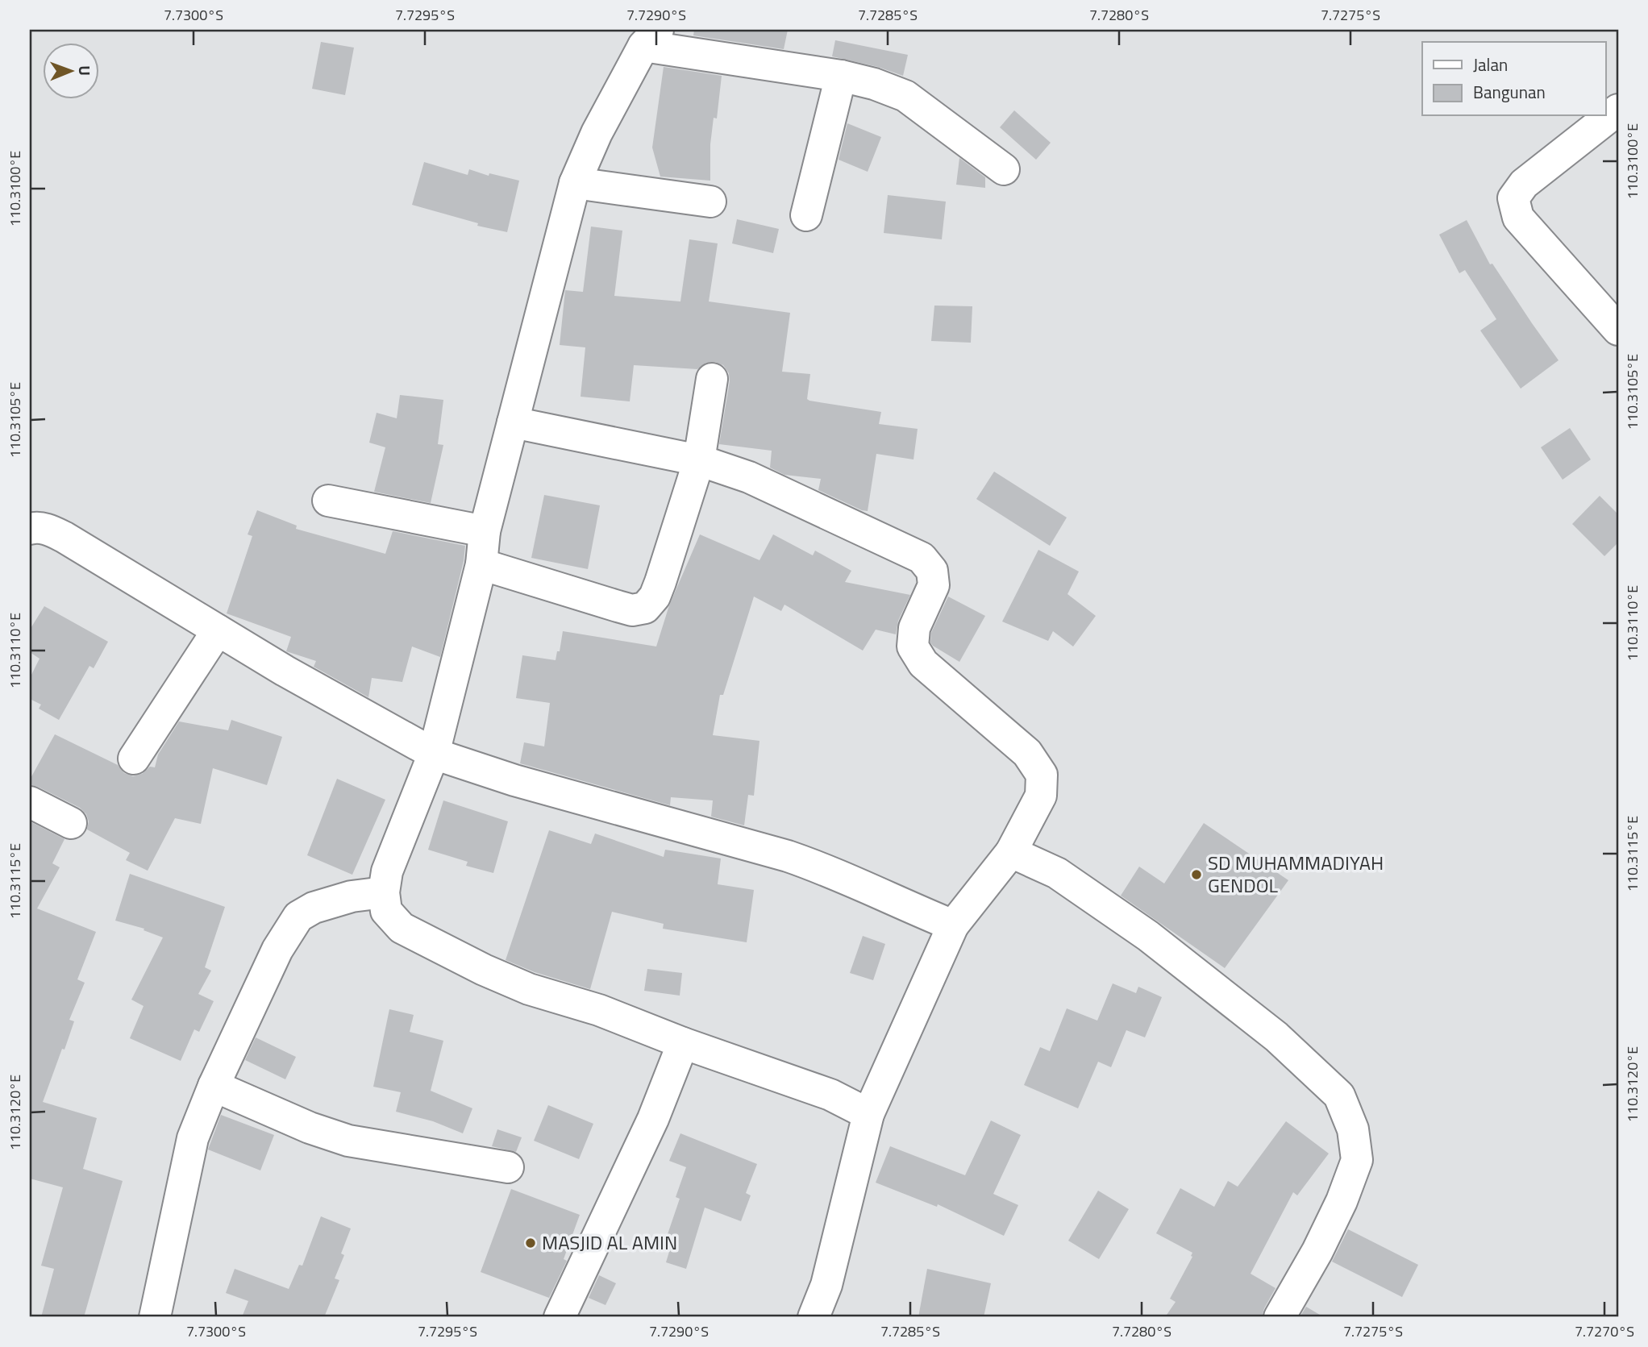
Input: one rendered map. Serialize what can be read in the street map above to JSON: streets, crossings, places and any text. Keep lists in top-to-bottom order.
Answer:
{
  "places": ["SD MUHAMMADIYAH GENDOL", "MASJID AL AMIN"],
  "legend": ["Jalan", "Bangunan"],
  "north": "right",
  "coordinates": [
    "7.7300°S",
    "7.7295°S",
    "7.7290°S",
    "7.7285°S",
    "7.7280°S",
    "7.7275°S",
    "110.3100°E",
    "110.3105°E",
    "110.3110°E",
    "110.3115°E",
    "110.3120°E",
    "7.7270°S"
  ]
}
